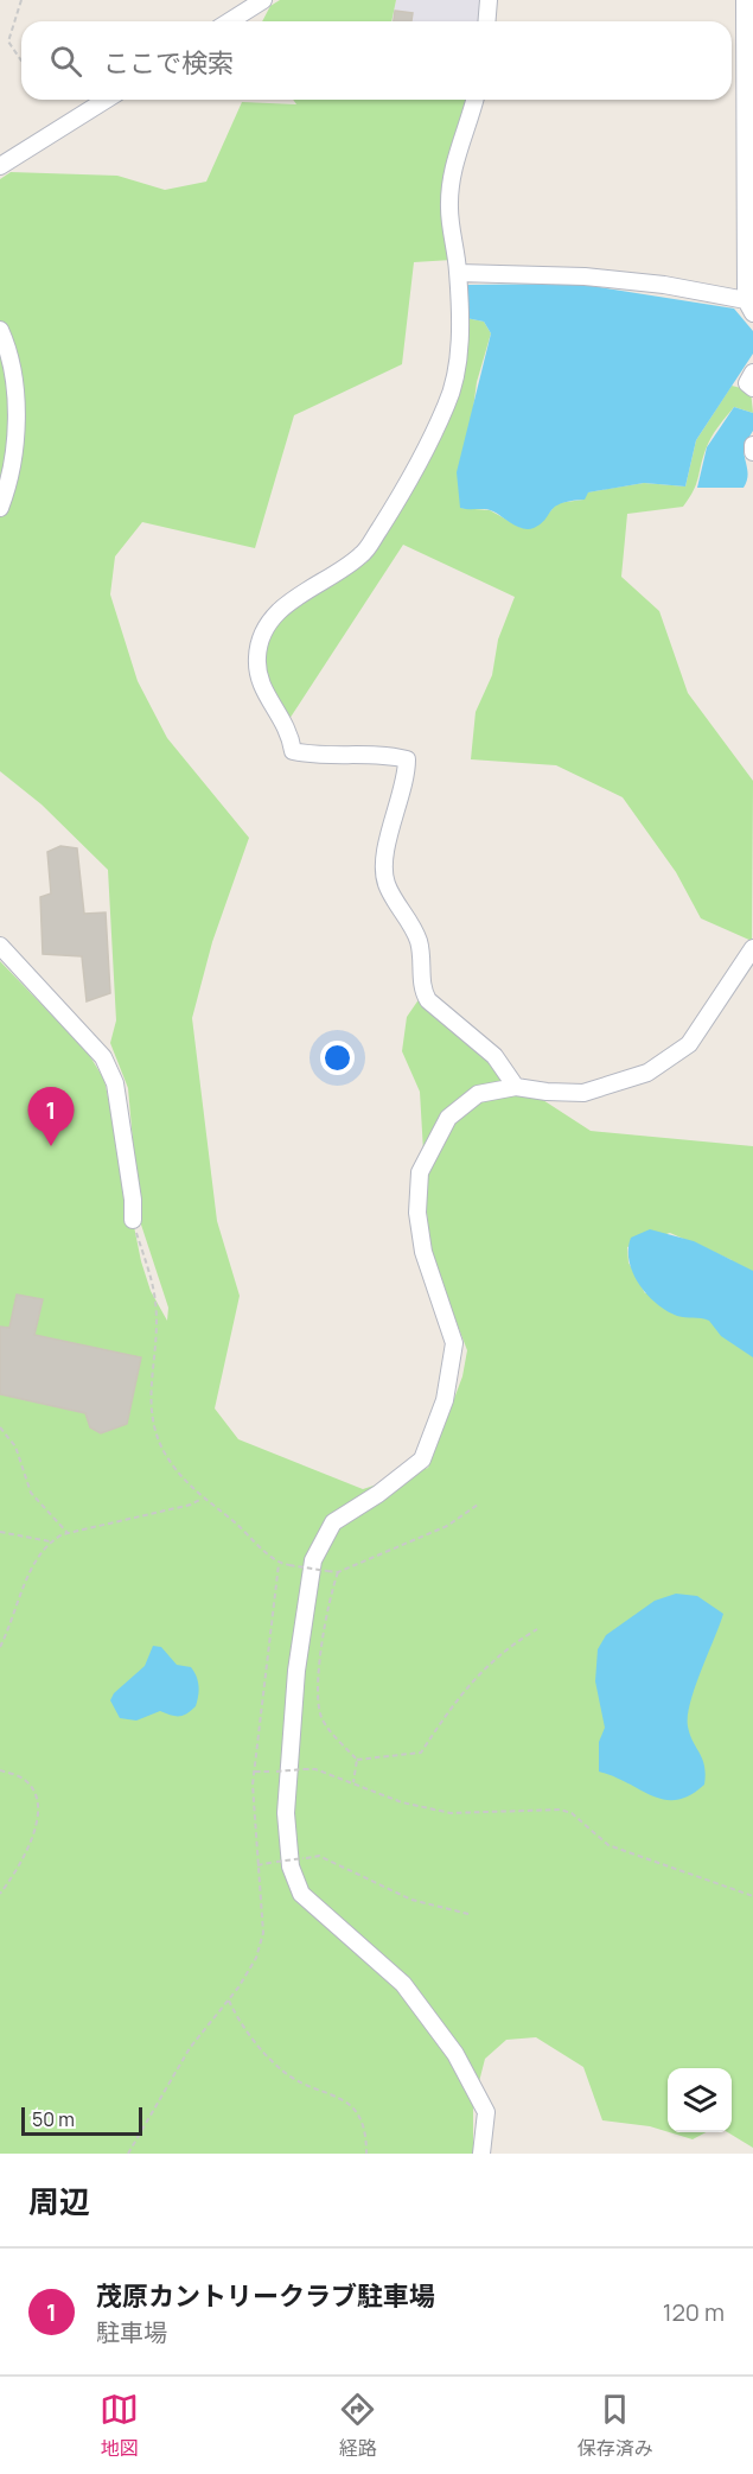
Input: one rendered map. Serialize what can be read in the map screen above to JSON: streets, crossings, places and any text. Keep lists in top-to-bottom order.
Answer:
{
  "scale_bar": "50 m",
  "page": {
    "search": "ここで検索",
    "pins": "1",
    "scale": "50 m",
    "heading": "周辺",
    "list": [
      {
        "mark": "1",
        "name": "茂原カントリークラブ駐車場",
        "note": "駐車場",
        "value": "120 m"
      }
    ],
    "nav": ["地図", "経路", "保存済み"]
  }
}
